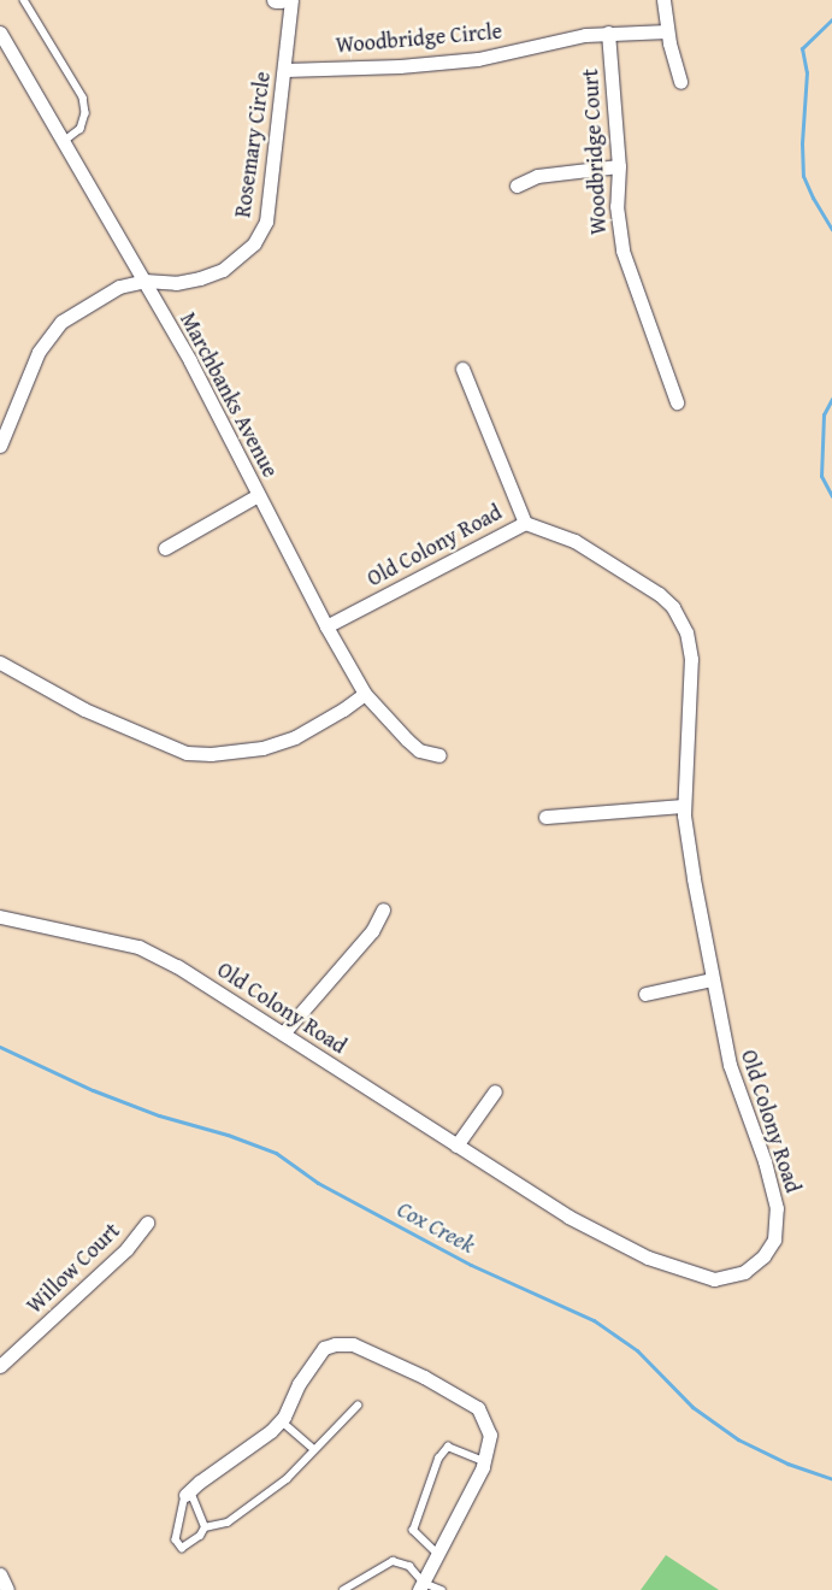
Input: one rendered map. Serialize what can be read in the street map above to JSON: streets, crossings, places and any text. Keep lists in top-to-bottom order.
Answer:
{
  "streets": {
    "street": [
      "Woodbridge Circle",
      "Rosemary Circle",
      "Woodbridge Court",
      "Marchbanks Avenue",
      "Old Colony Road",
      "Willow Court"
    ]
  },
  "crossings": [
    ["Woodbridge Circle", "Rosemary Circle"],
    ["Woodbridge Circle", "Woodbridge Court"],
    ["Rosemary Circle", "Marchbanks Avenue"],
    ["Marchbanks Avenue", "Old Colony Road"]
  ],
  "water": ["Cox Creek"]
}
